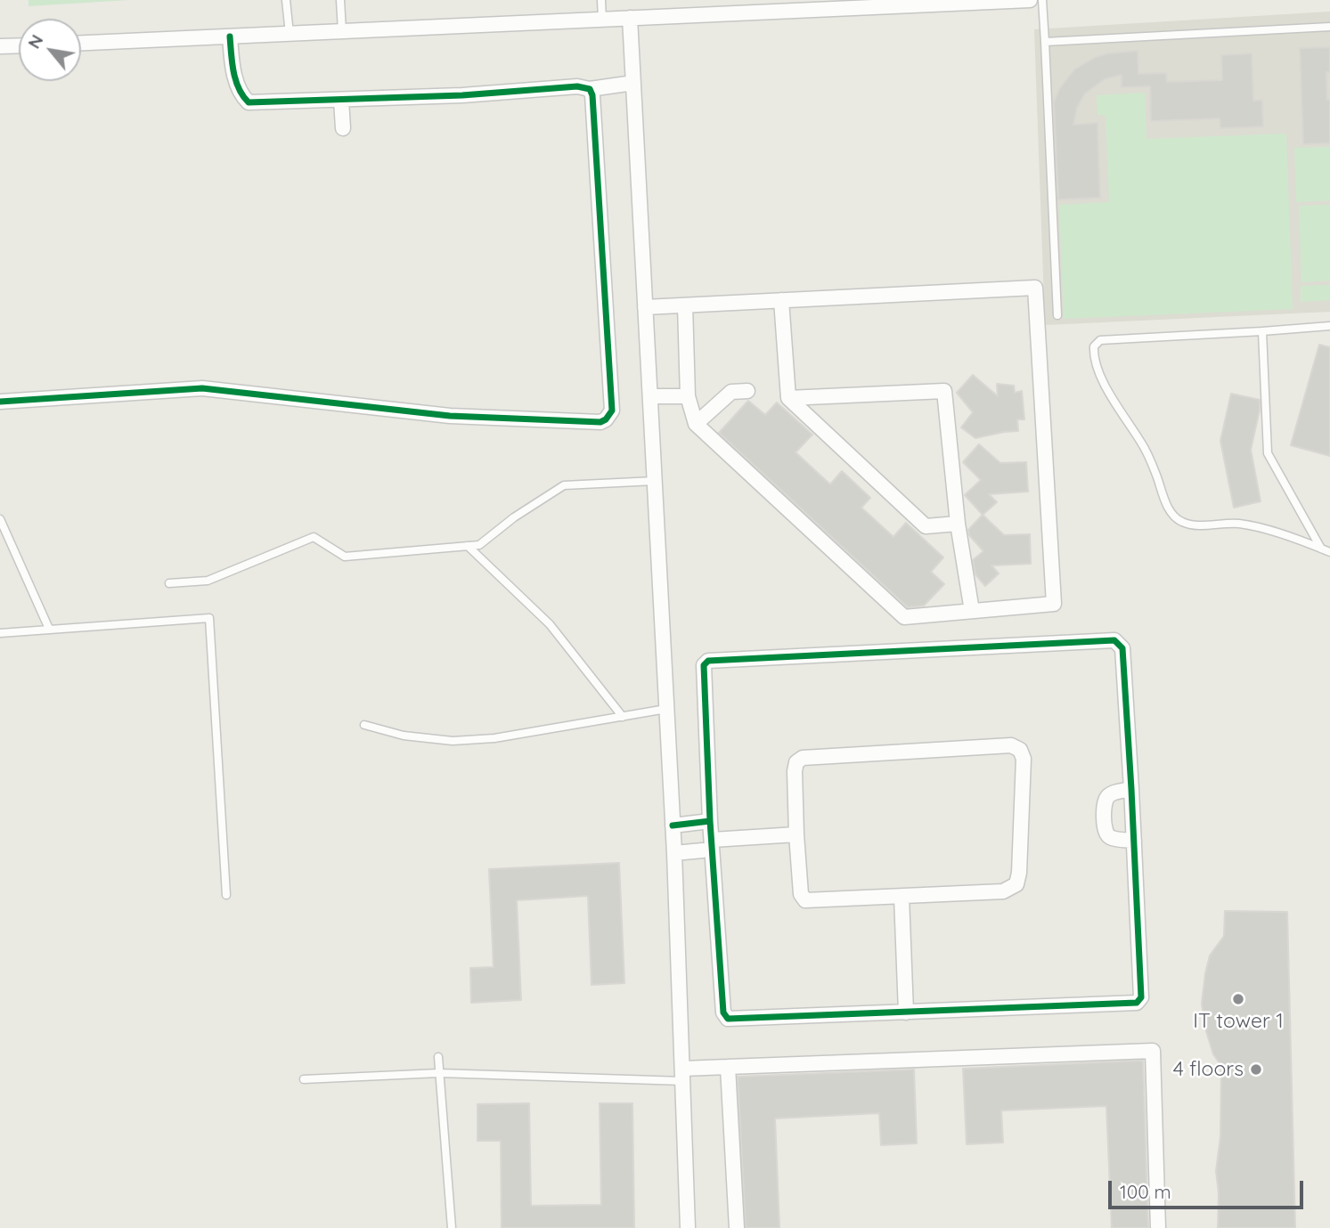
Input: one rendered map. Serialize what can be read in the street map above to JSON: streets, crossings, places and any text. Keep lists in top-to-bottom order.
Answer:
{
  "places": ["IT tower 1", "4 floors"],
  "scale_bar": "100 m",
  "north": "top left"
}
